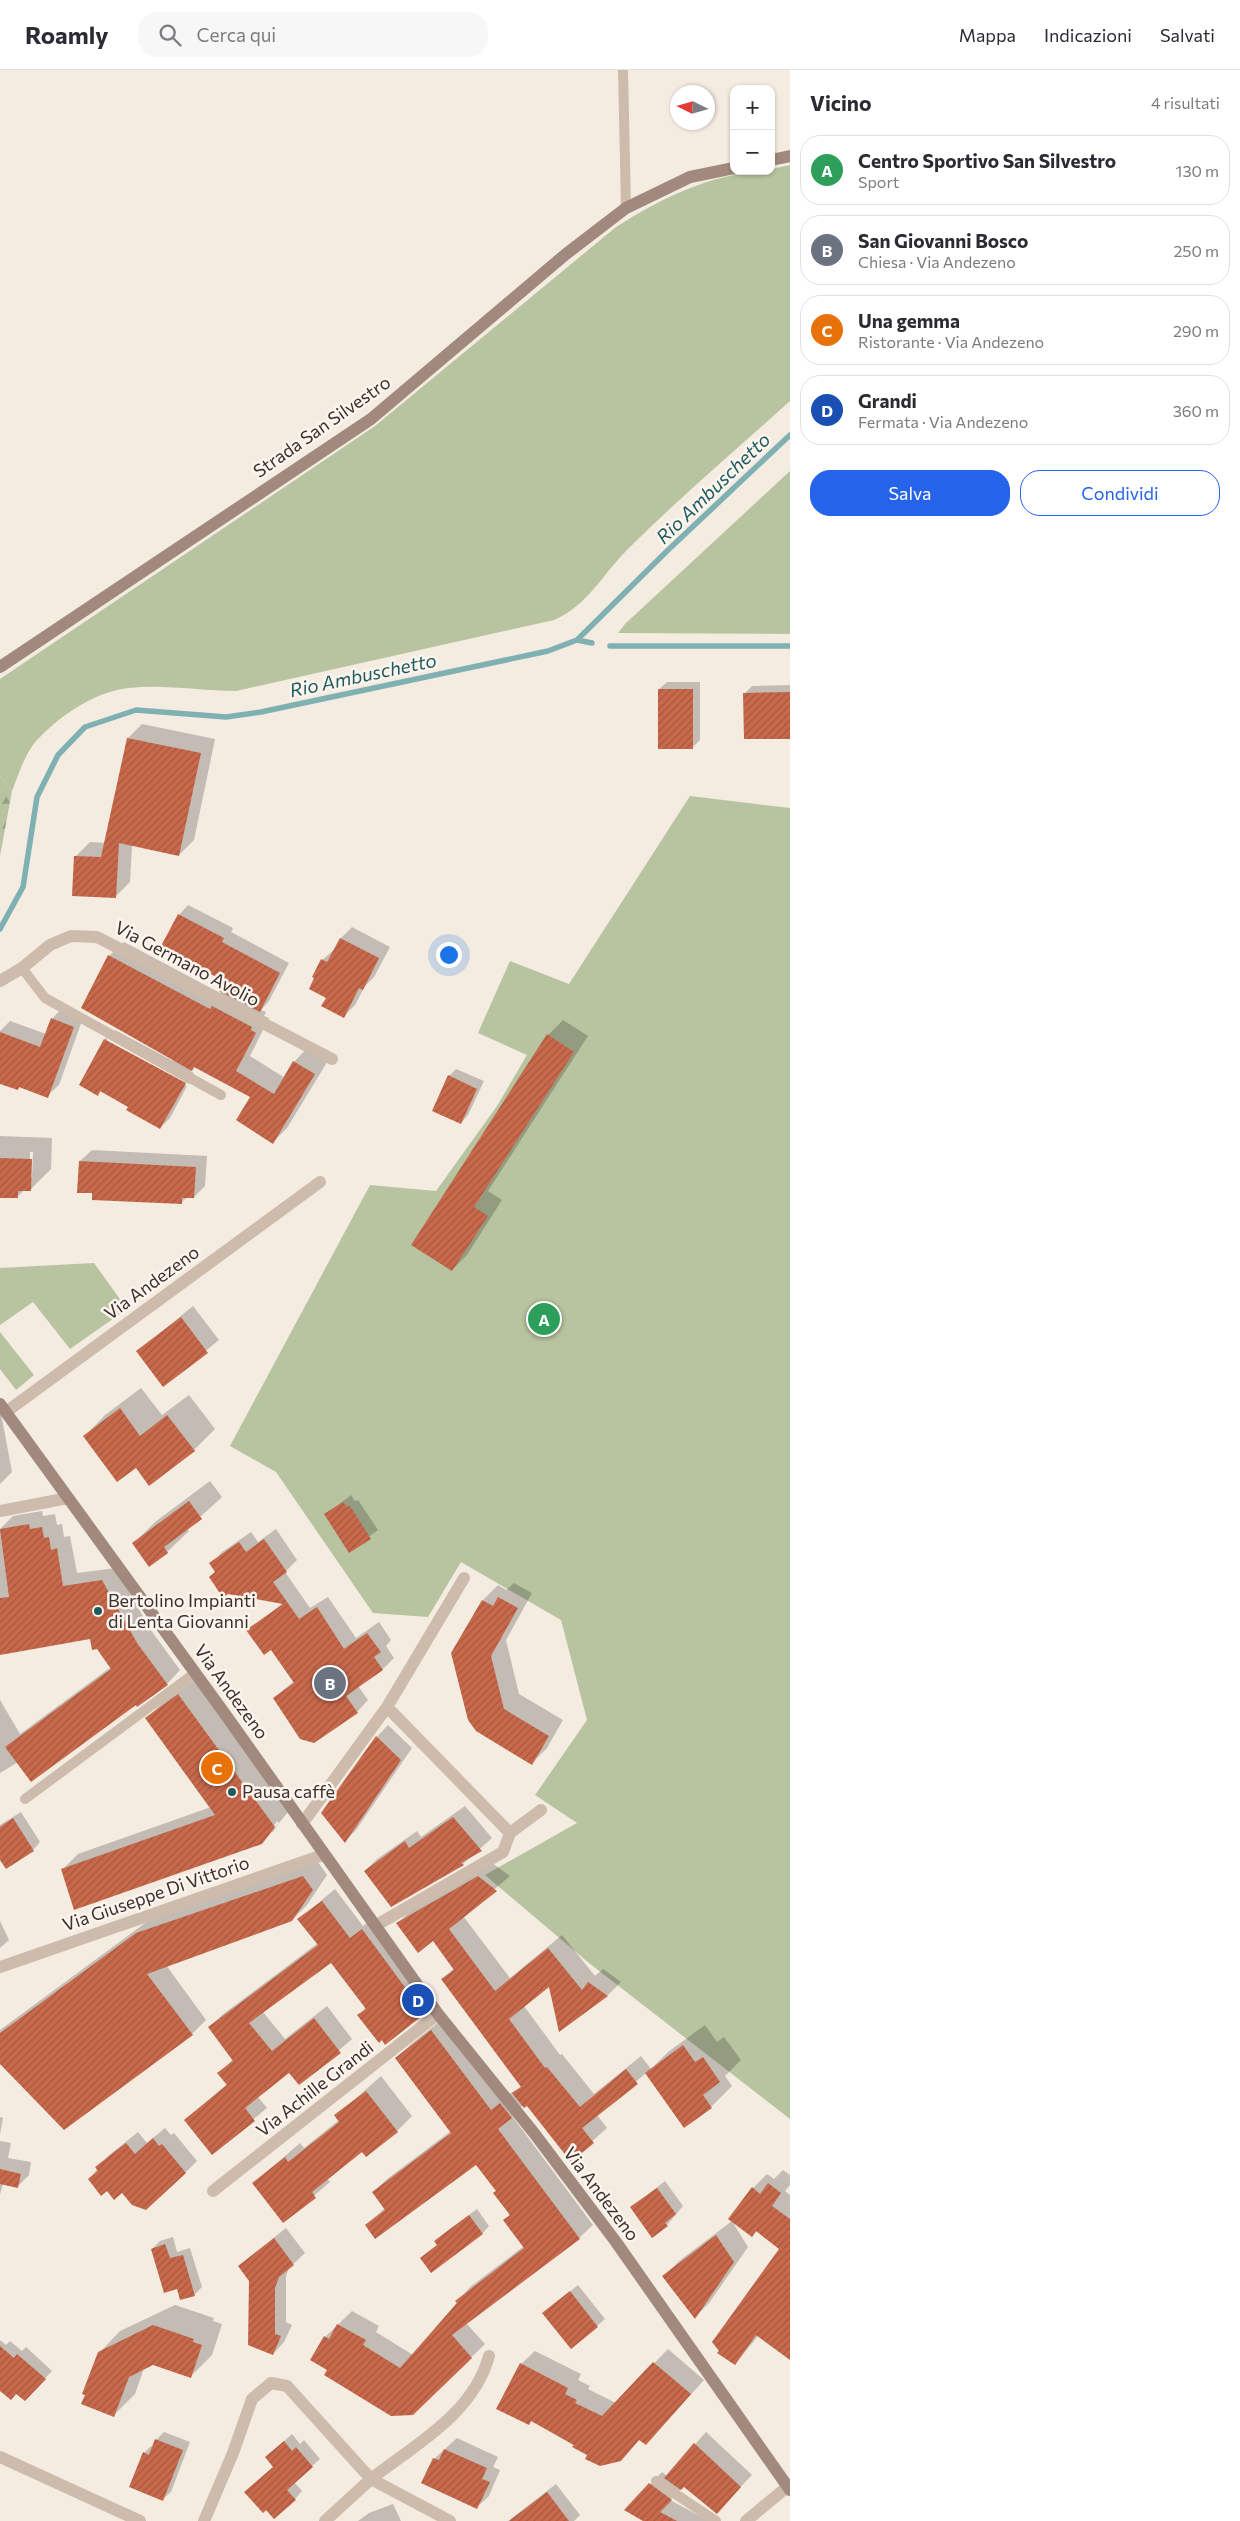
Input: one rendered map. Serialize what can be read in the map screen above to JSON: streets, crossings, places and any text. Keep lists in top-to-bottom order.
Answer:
{
  "streets": {
    "main road": ["Strada San Silvestro", "Via Andezeno"],
    "street": ["Via Germano Avolio", "Via Giuseppe Di Vittorio", "Via Achille Grandi"]
  },
  "crossings": [
    ["Via Andezeno", "Via Giuseppe Di Vittorio"],
    ["Via Andezeno", "Via Achille Grandi"]
  ],
  "water": ["Rio Ambuschetto"],
  "places": ["Bertolino Impianti di Lenta Giovanni", "Pausa caffè"],
  "north": "left",
  "page": {
    "header": "Roamly",
    "search": "Cerca qui",
    "nav": ["Mappa", "Indicazioni", "Salvati"],
    "heading": ["Vicino", "4 risultati"],
    "map_buttons": ["+", "−"],
    "list": [
      {
        "mark": "A",
        "name": "Centro Sportivo San Silvestro",
        "note": "Sport",
        "value": "130 m"
      },
      {
        "mark": "B",
        "name": "San Giovanni Bosco",
        "note": "Chiesa · Via Andezeno",
        "value": "250 m"
      },
      {
        "mark": "C",
        "name": "Una gemma",
        "note": "Ristorante · Via Andezeno",
        "value": "290 m"
      },
      {
        "mark": "D",
        "name": "Grandi",
        "note": "Fermata · Via Andezeno",
        "value": "360 m"
      }
    ],
    "buttons": ["Salva", "Condividi"],
    "pins": [
      "A",
      "B",
      "C",
      "D"
    ]
  }
}
